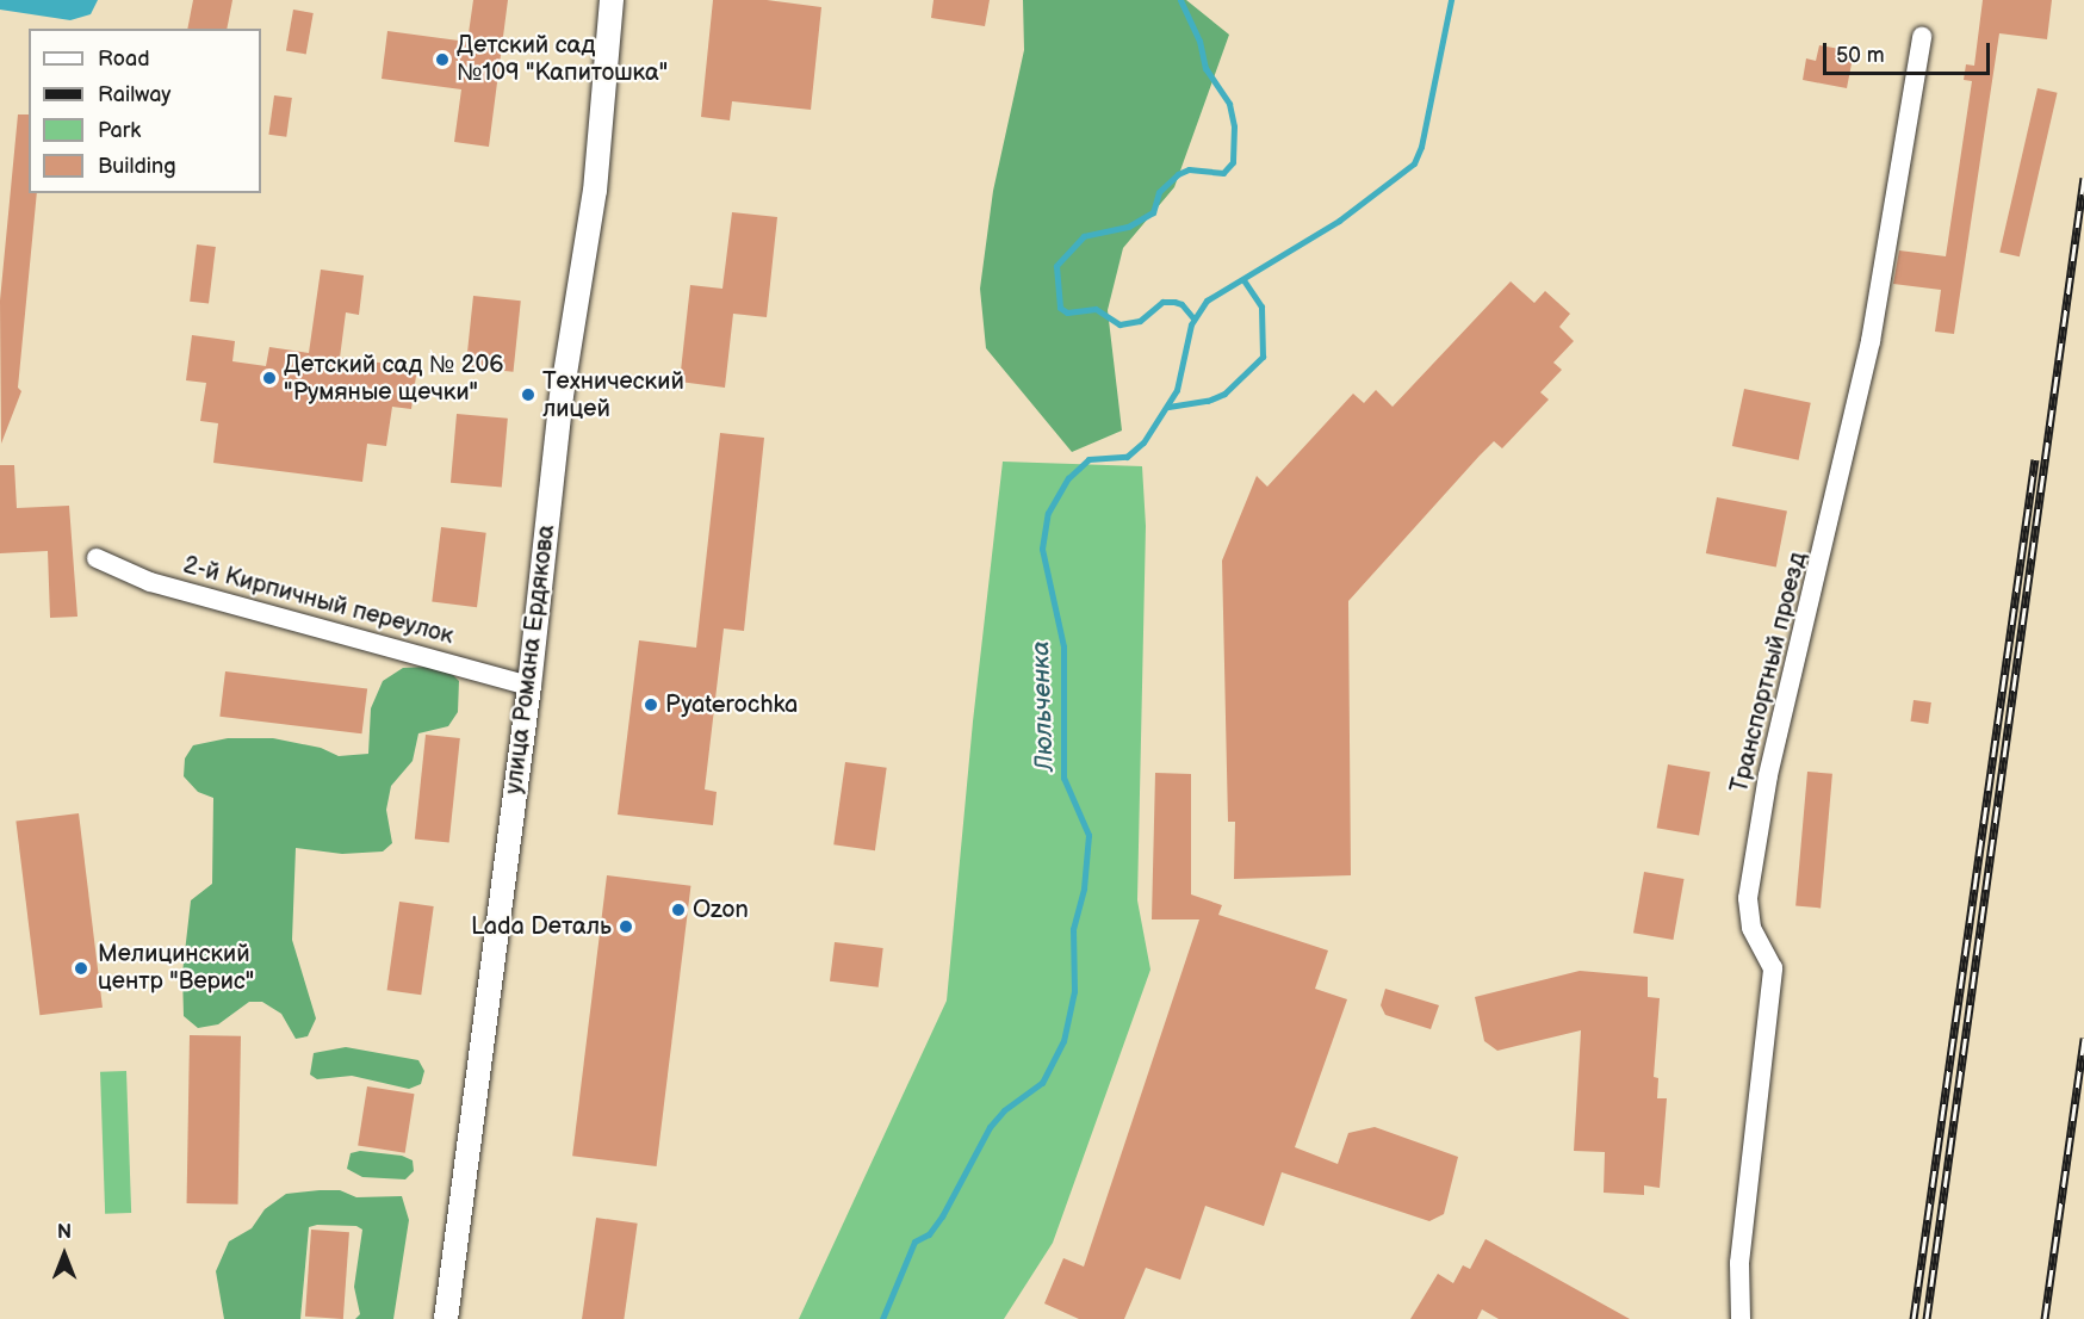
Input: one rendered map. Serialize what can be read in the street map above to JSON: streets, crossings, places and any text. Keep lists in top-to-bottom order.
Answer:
{
  "streets": {
    "street": ["2-й Кирпичный переулок", "улица Романа Ердякова", "Транспортный проезд"]
  },
  "crossings": [
    ["2-й Кирпичный переулок", "улица Романа Ердякова"]
  ],
  "water": ["Люльченка"],
  "places": [
    "Детский сад №109 \"Капитошка\"",
    "Детский сад № 206 \"Румяные щечки\"",
    "Технический лицей",
    "Pyaterochka",
    "Ozon",
    "Lada Dеталь",
    "Мелицинский центр \"Верис\""
  ],
  "legend": [
    "Road",
    "Railway",
    "Park",
    "Building"
  ],
  "scale_bar": "50 m",
  "north": "top"
}
